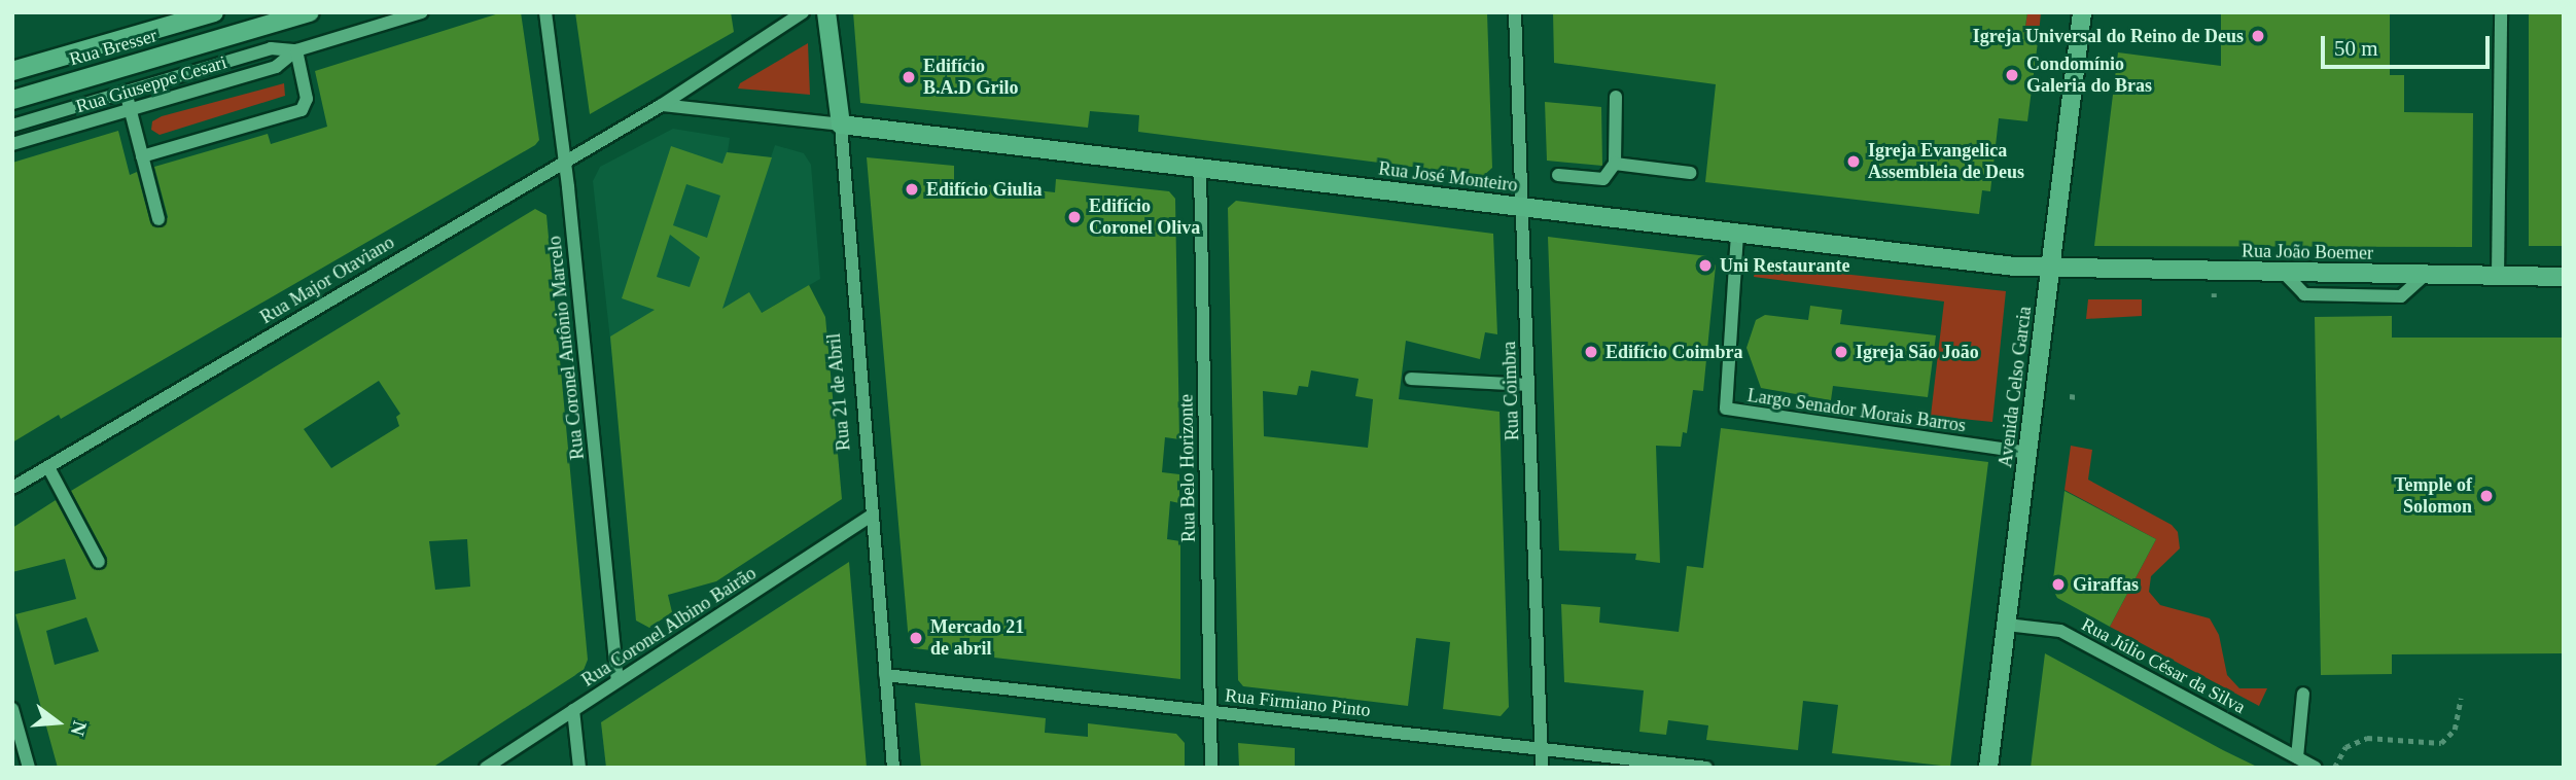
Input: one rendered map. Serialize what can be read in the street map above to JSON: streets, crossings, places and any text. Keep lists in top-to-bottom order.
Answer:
{
  "streets": {
    "main road": [
      "Rua Bresser",
      "Rua José Monteiro",
      "Rua João Boemer",
      "Avenida Celso Garcia",
      "Rua 21 de Abril"
    ],
    "street": [
      "Rua Giuseppe Cesari",
      "Rua Major Otaviano",
      "Rua Coronel Antônio Marcelo",
      "Rua Coimbra",
      "Largo Senador Morais Barros",
      "Rua Belo Horizonte",
      "Rua Coronel Albino Bairão",
      "Rua Júlio César da Silva",
      "Rua Firmiano Pinto"
    ]
  },
  "crossings": [
    ["Rua José Monteiro", "Rua João Boemer"],
    ["Rua José Monteiro", "Avenida Celso Garcia"],
    ["Rua José Monteiro", "Rua Coimbra"],
    ["Rua José Monteiro", "Rua 21 de Abril"],
    ["Rua José Monteiro", "Largo Senador Morais Barros"],
    ["Rua José Monteiro", "Rua Belo Horizonte"],
    ["Rua João Boemer", "Avenida Celso Garcia"],
    ["Rua Major Otaviano", "Rua Coronel Antônio Marcelo"],
    ["Rua Coronel Antônio Marcelo", "Rua Coronel Albino Bairão"],
    ["Avenida Celso Garcia", "Largo Senador Morais Barros"],
    ["Avenida Celso Garcia", "Rua Júlio César da Silva"],
    ["Rua Coimbra", "Rua Firmiano Pinto"],
    ["Rua 21 de Abril", "Rua Coronel Albino Bairão"],
    ["Rua 21 de Abril", "Rua Firmiano Pinto"],
    ["Rua Belo Horizonte", "Rua Firmiano Pinto"]
  ],
  "places": [
    "Igreja Universal do Reino de Deus",
    "Condomínio Galeria do Bras",
    "Edifício B.A.D Grilo",
    "Igreja Evangelica Assembleia de Deus",
    "Edifício Giulia",
    "Edifício Coronel Oliva",
    "Uni Restaurante",
    "Edifício Coimbra",
    "Igreja São João",
    "Temple of Solomon",
    "Giraffas",
    "Mercado 21 de abril"
  ],
  "scale_bar": "50 m",
  "north": "right"
}
